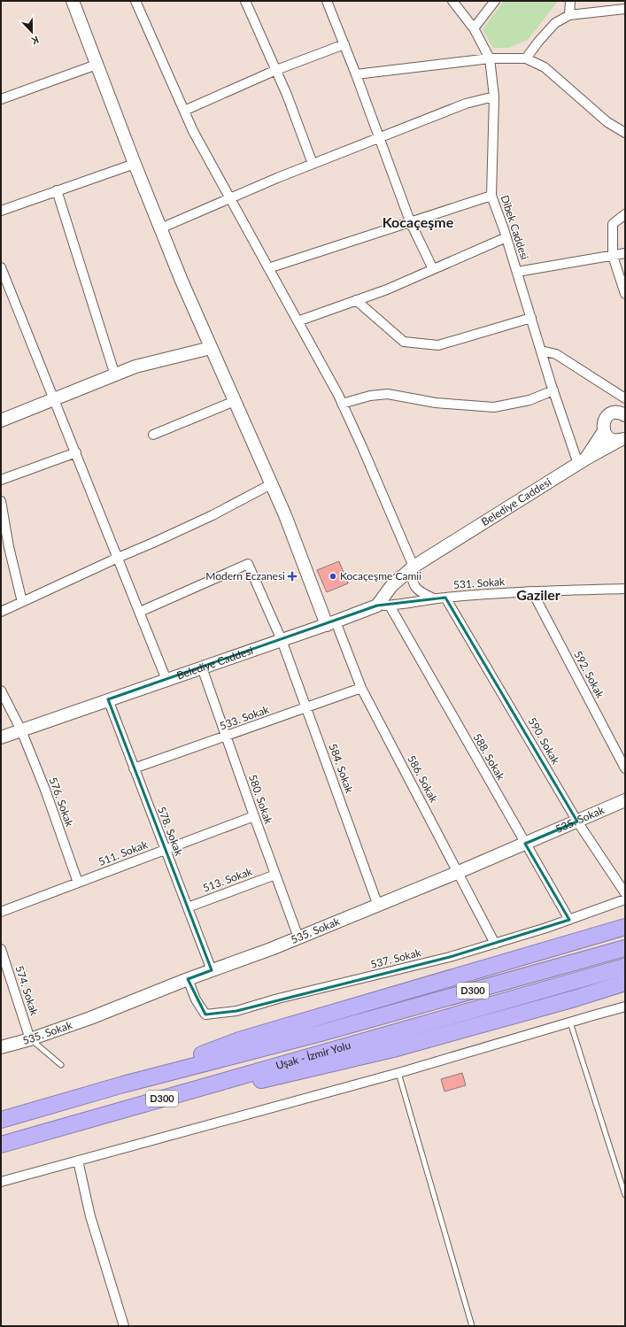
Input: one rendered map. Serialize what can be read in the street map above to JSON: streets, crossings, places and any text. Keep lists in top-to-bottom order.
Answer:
{
  "streets": {
    "highway": ["D300", "Uşak - İzmir Yolu"],
    "street": [
      "Dibek Caddesi",
      "Belediye Caddesi",
      "531. Sokak",
      "592. Sokak",
      "533. Sokak",
      "590. Sokak",
      "588. Sokak",
      "584. Sokak",
      "586. Sokak",
      "580. Sokak",
      "576. Sokak",
      "535. Sokak",
      "578. Sokak",
      "511. Sokak",
      "513. Sokak",
      "537. Sokak",
      "574. Sokak"
    ]
  },
  "crossings": [
    ["Dibek Caddesi", "Belediye Caddesi"],
    ["Belediye Caddesi", "531. Sokak"],
    ["Belediye Caddesi", "588. Sokak"],
    ["Belediye Caddesi", "584. Sokak"],
    ["Belediye Caddesi", "586. Sokak"],
    ["Belediye Caddesi", "580. Sokak"],
    ["Belediye Caddesi", "576. Sokak"],
    ["Belediye Caddesi", "578. Sokak"],
    ["531. Sokak", "592. Sokak"],
    ["531. Sokak", "590. Sokak"],
    ["531. Sokak", "588. Sokak"],
    ["533. Sokak", "584. Sokak"],
    ["533. Sokak", "586. Sokak"],
    ["533. Sokak", "580. Sokak"],
    ["533. Sokak", "578. Sokak"],
    ["590. Sokak", "535. Sokak"],
    ["588. Sokak", "535. Sokak"],
    ["588. Sokak", "537. Sokak"],
    ["584. Sokak", "535. Sokak"],
    ["586. Sokak", "535. Sokak"],
    ["586. Sokak", "537. Sokak"],
    ["580. Sokak", "535. Sokak"],
    ["580. Sokak", "511. Sokak"],
    ["580. Sokak", "513. Sokak"],
    ["576. Sokak", "511. Sokak"],
    ["535. Sokak", "578. Sokak"],
    ["535. Sokak", "537. Sokak"],
    ["535. Sokak", "574. Sokak"],
    ["578. Sokak", "511. Sokak"],
    ["578. Sokak", "513. Sokak"]
  ],
  "districts": ["Kocaçeşme", "Gaziler"],
  "places": {
    "health": ["Modern Eczanesi"],
    "other": ["Kocaçeşme Camii"]
  },
  "north": "bottom"
}
